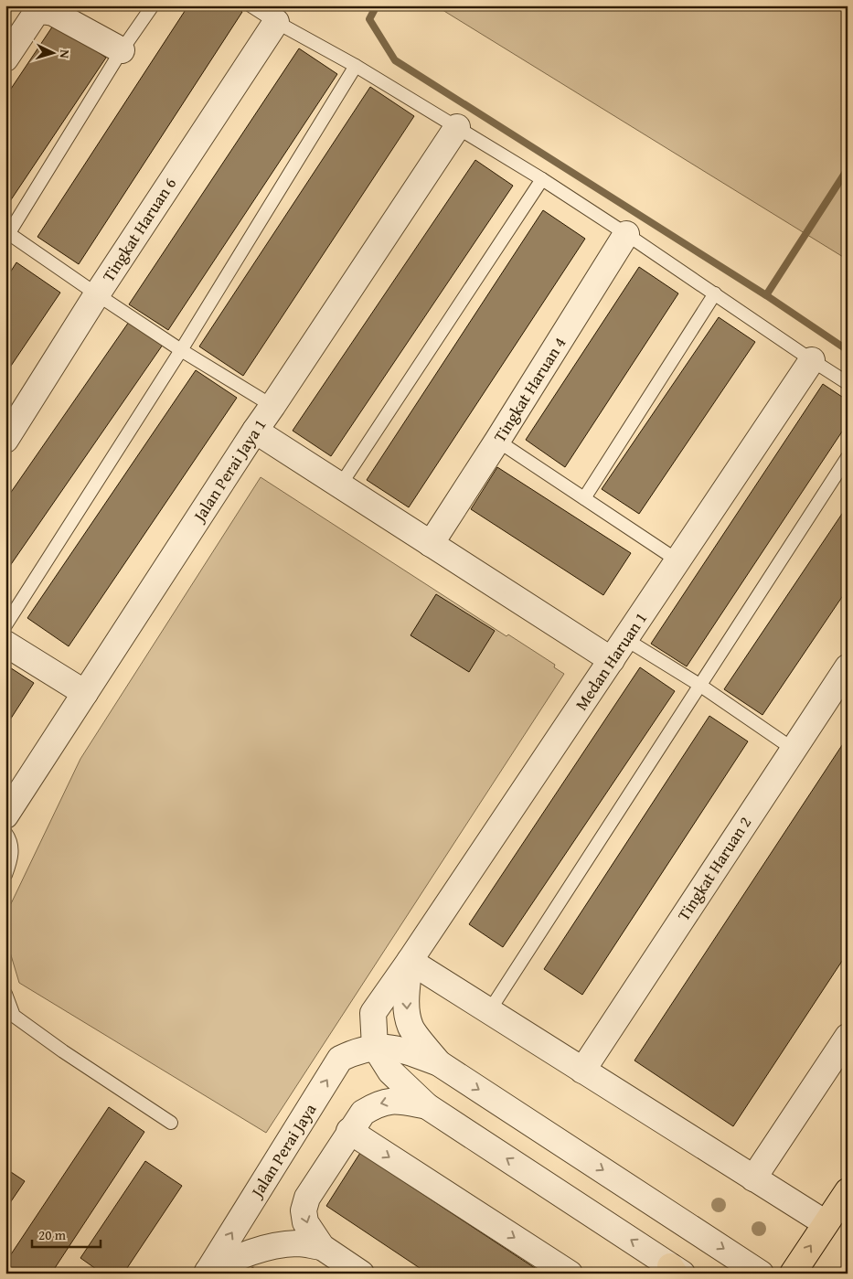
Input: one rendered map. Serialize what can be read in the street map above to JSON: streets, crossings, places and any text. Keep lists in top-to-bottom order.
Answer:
{
  "streets": {
    "street": [
      "Tingkat Haruan 6",
      "Tingkat Haruan 4",
      "Jalan Perai Jaya 1",
      "Medan Haruan 1",
      "Tingkat Haruan 2",
      "Jalan Perai Jaya"
    ]
  },
  "crossings": [
    ["Medan Haruan 1", "Jalan Perai Jaya"]
  ],
  "one_way": ["Jalan Perai Jaya"],
  "scale_bar": "20 m",
  "north": "right"
}
